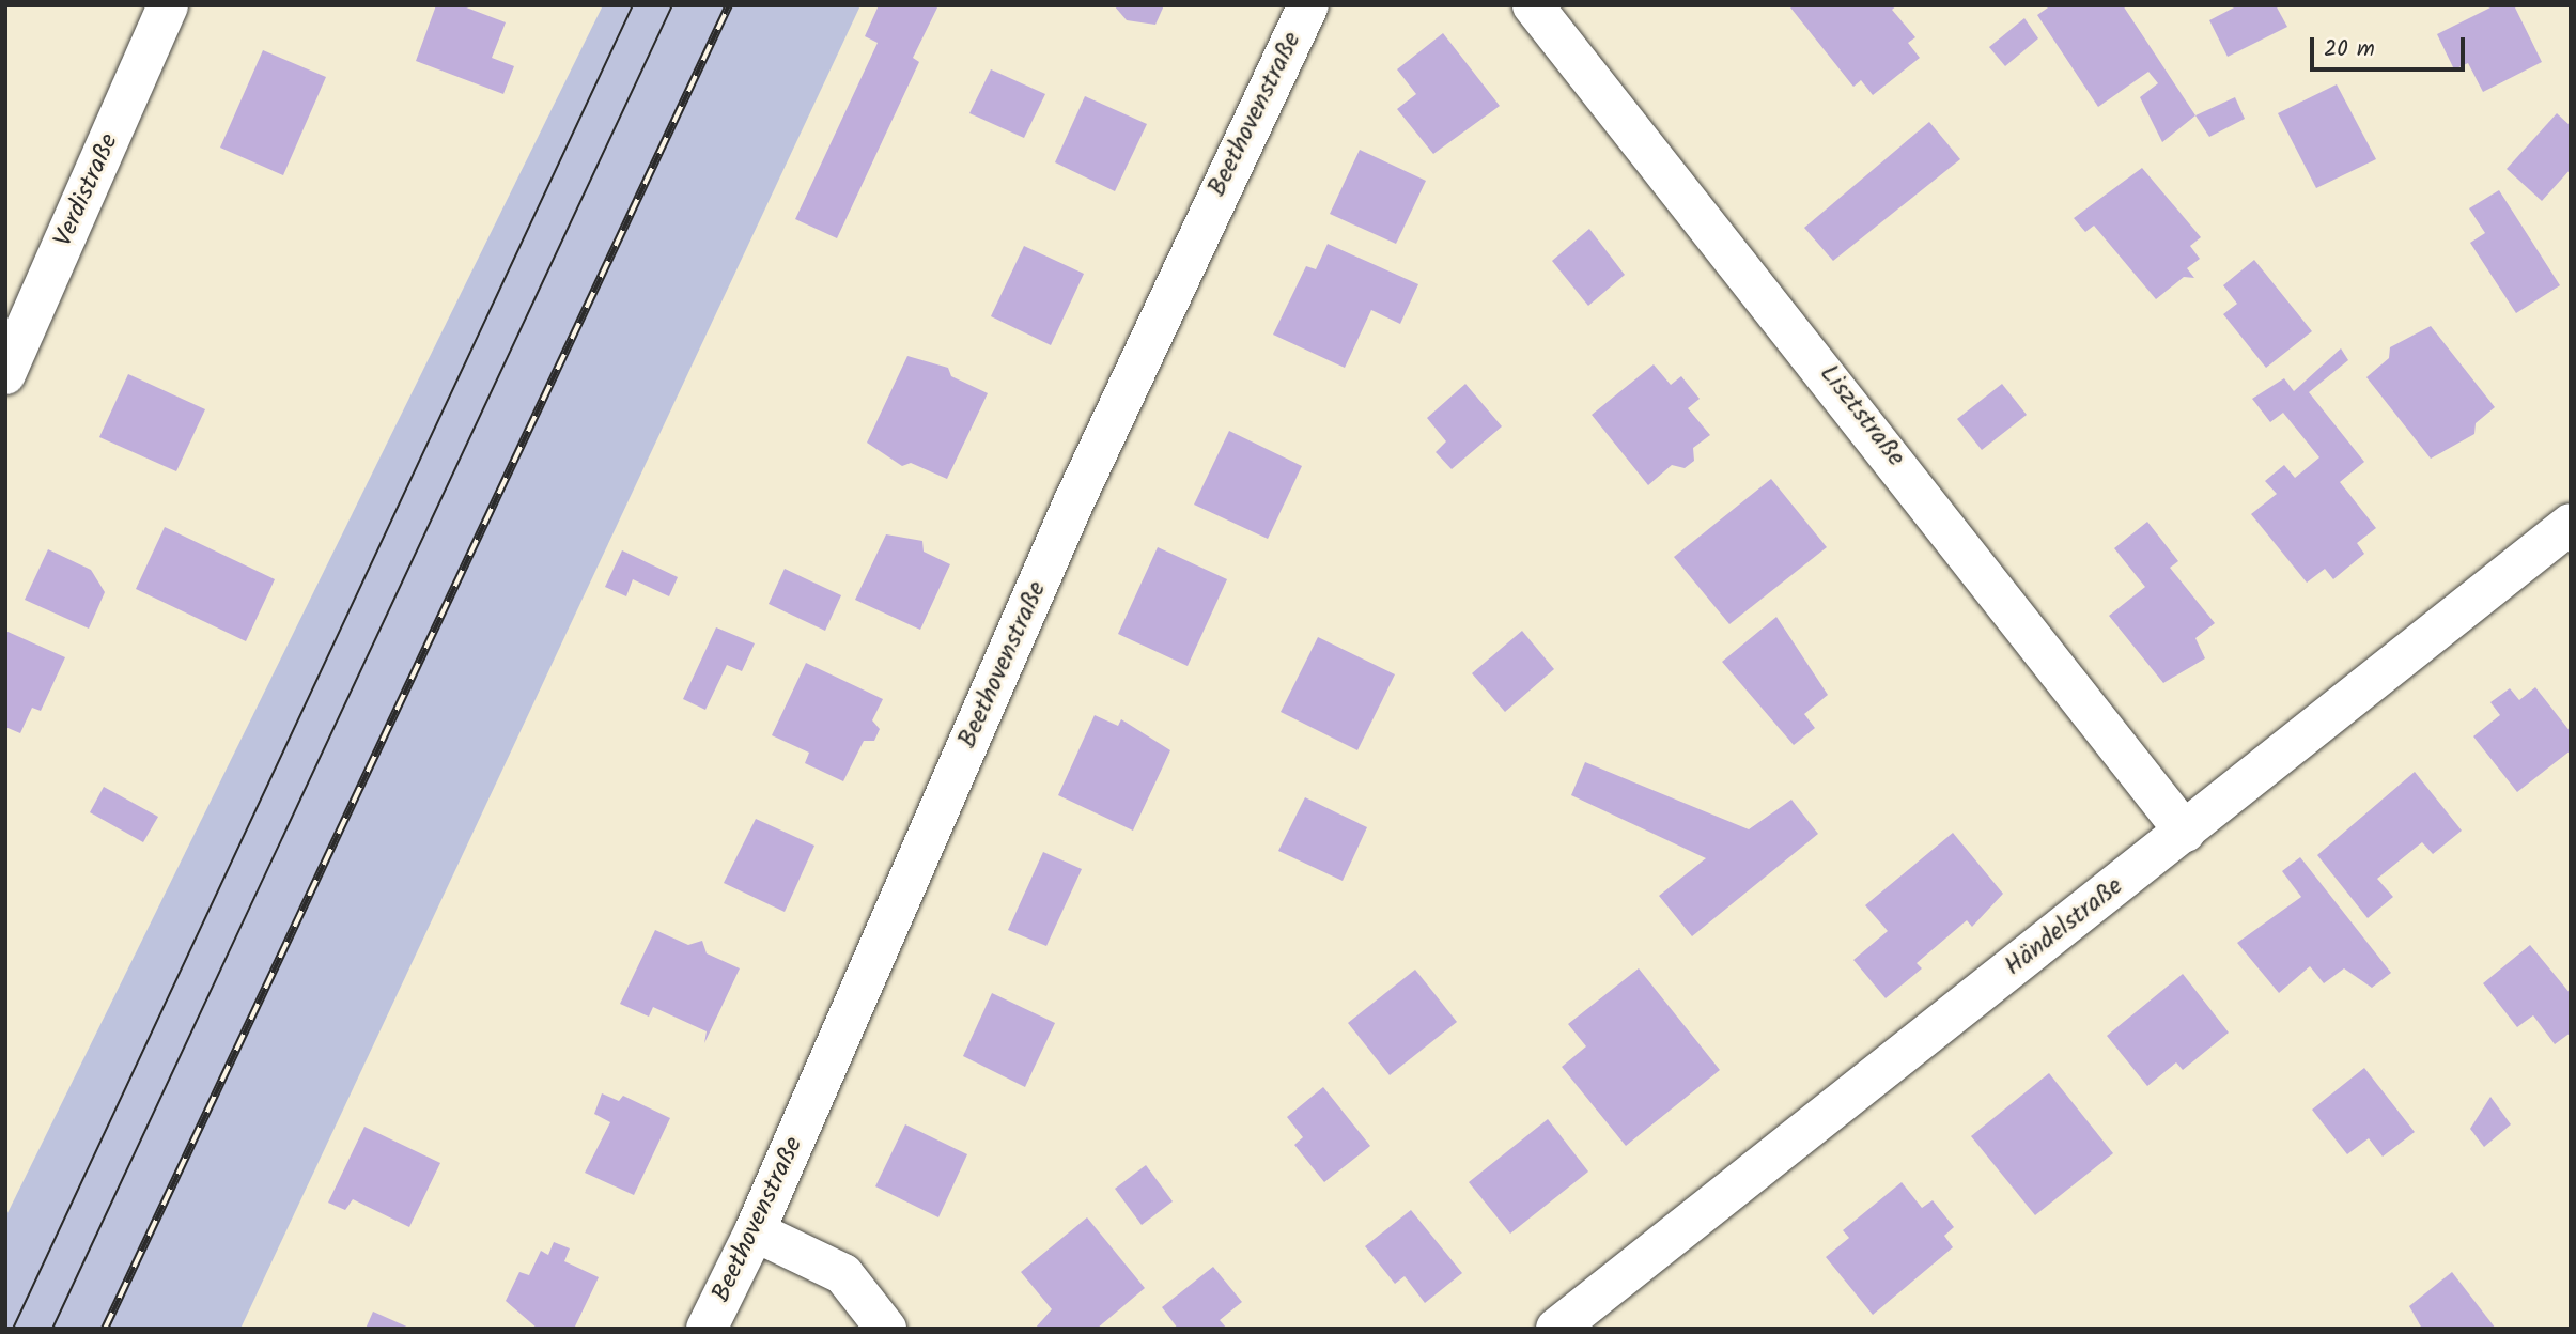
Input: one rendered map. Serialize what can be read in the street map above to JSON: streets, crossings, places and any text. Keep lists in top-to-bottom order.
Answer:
{
  "streets": {
    "street": [
      "Beethovenstraße",
      "Verdistraße",
      "Lisztstraße",
      "Händelstraße"
    ]
  },
  "crossings": [
    ["Lisztstraße", "Händelstraße"]
  ],
  "scale_bar": "20 m"
}
